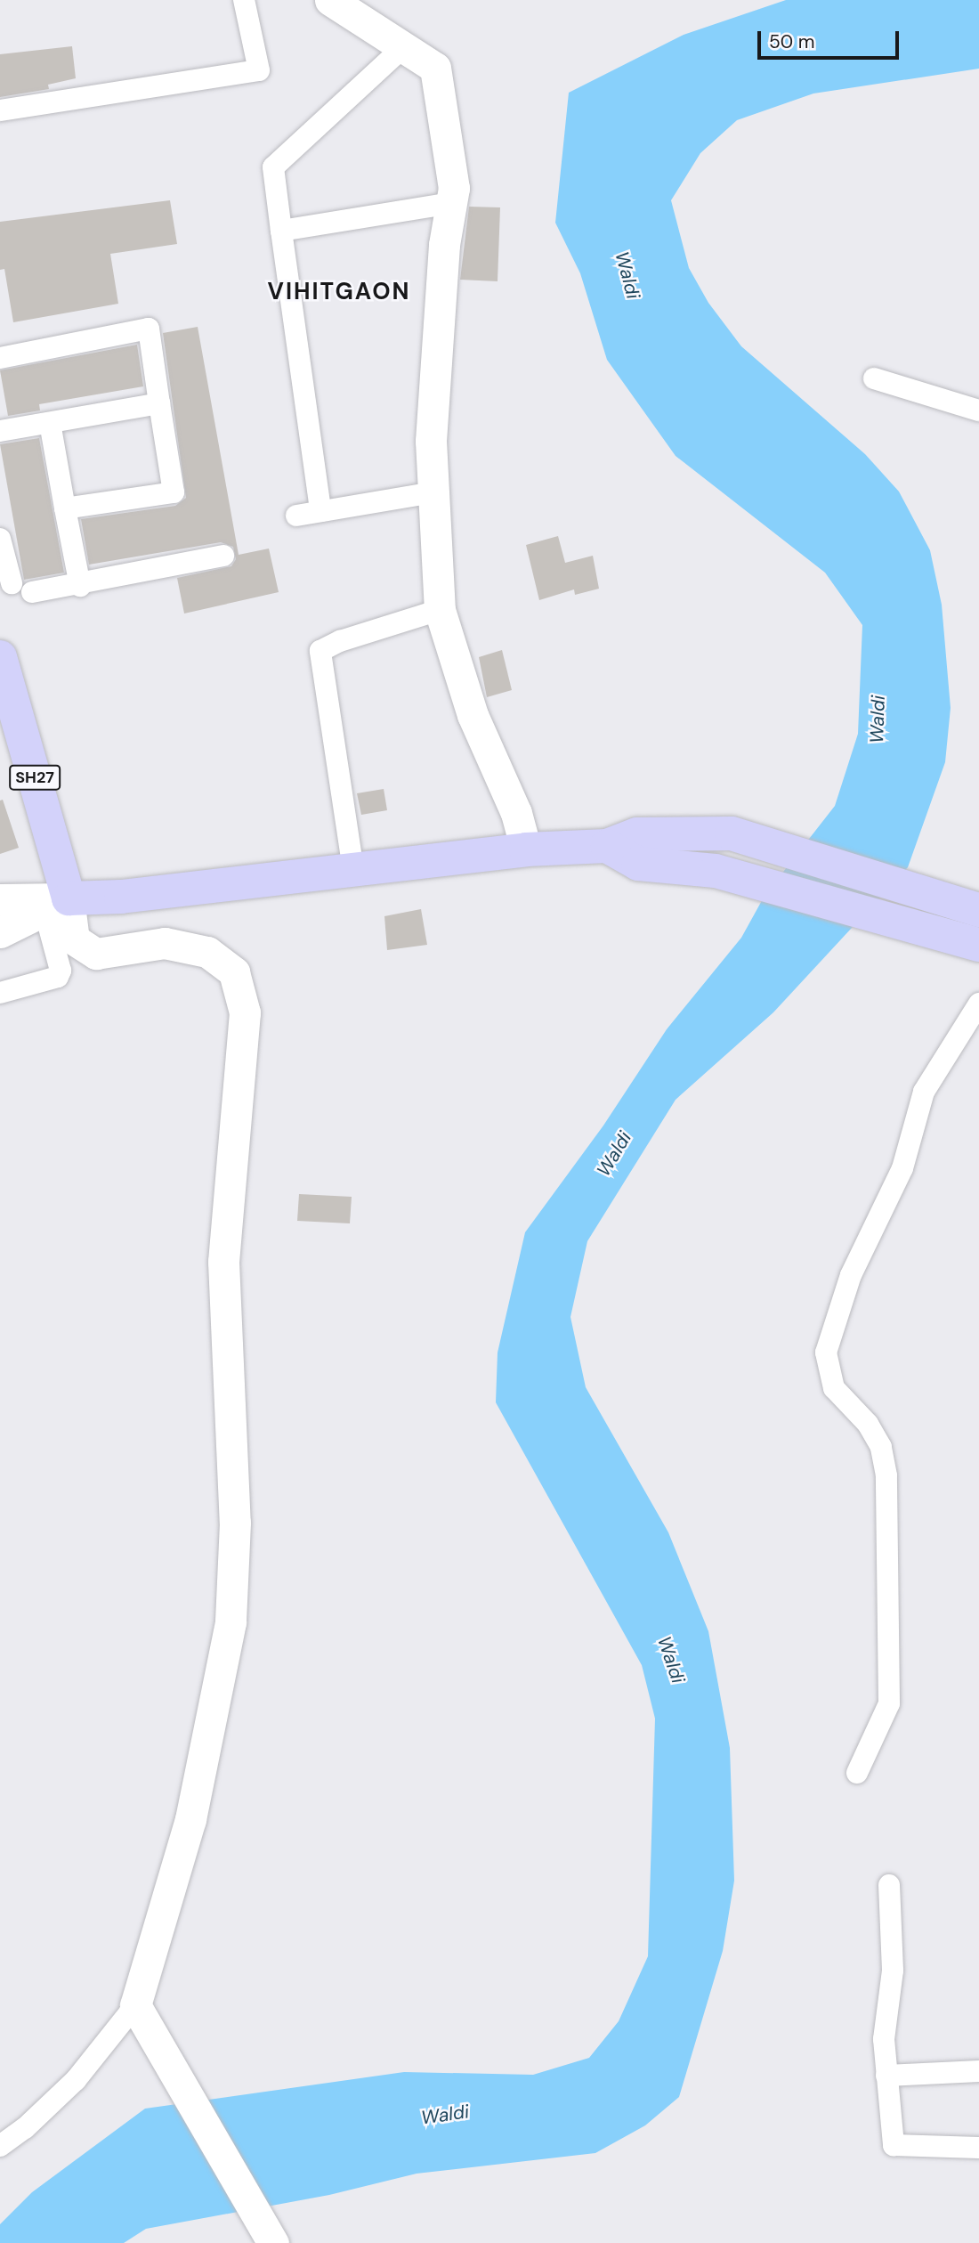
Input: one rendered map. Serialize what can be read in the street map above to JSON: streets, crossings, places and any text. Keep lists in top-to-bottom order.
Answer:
{
  "streets": {
    "main road": ["SH27"]
  },
  "districts": ["VIHITGAON"],
  "water": ["Waldi"],
  "scale_bar": "50 m"
}
